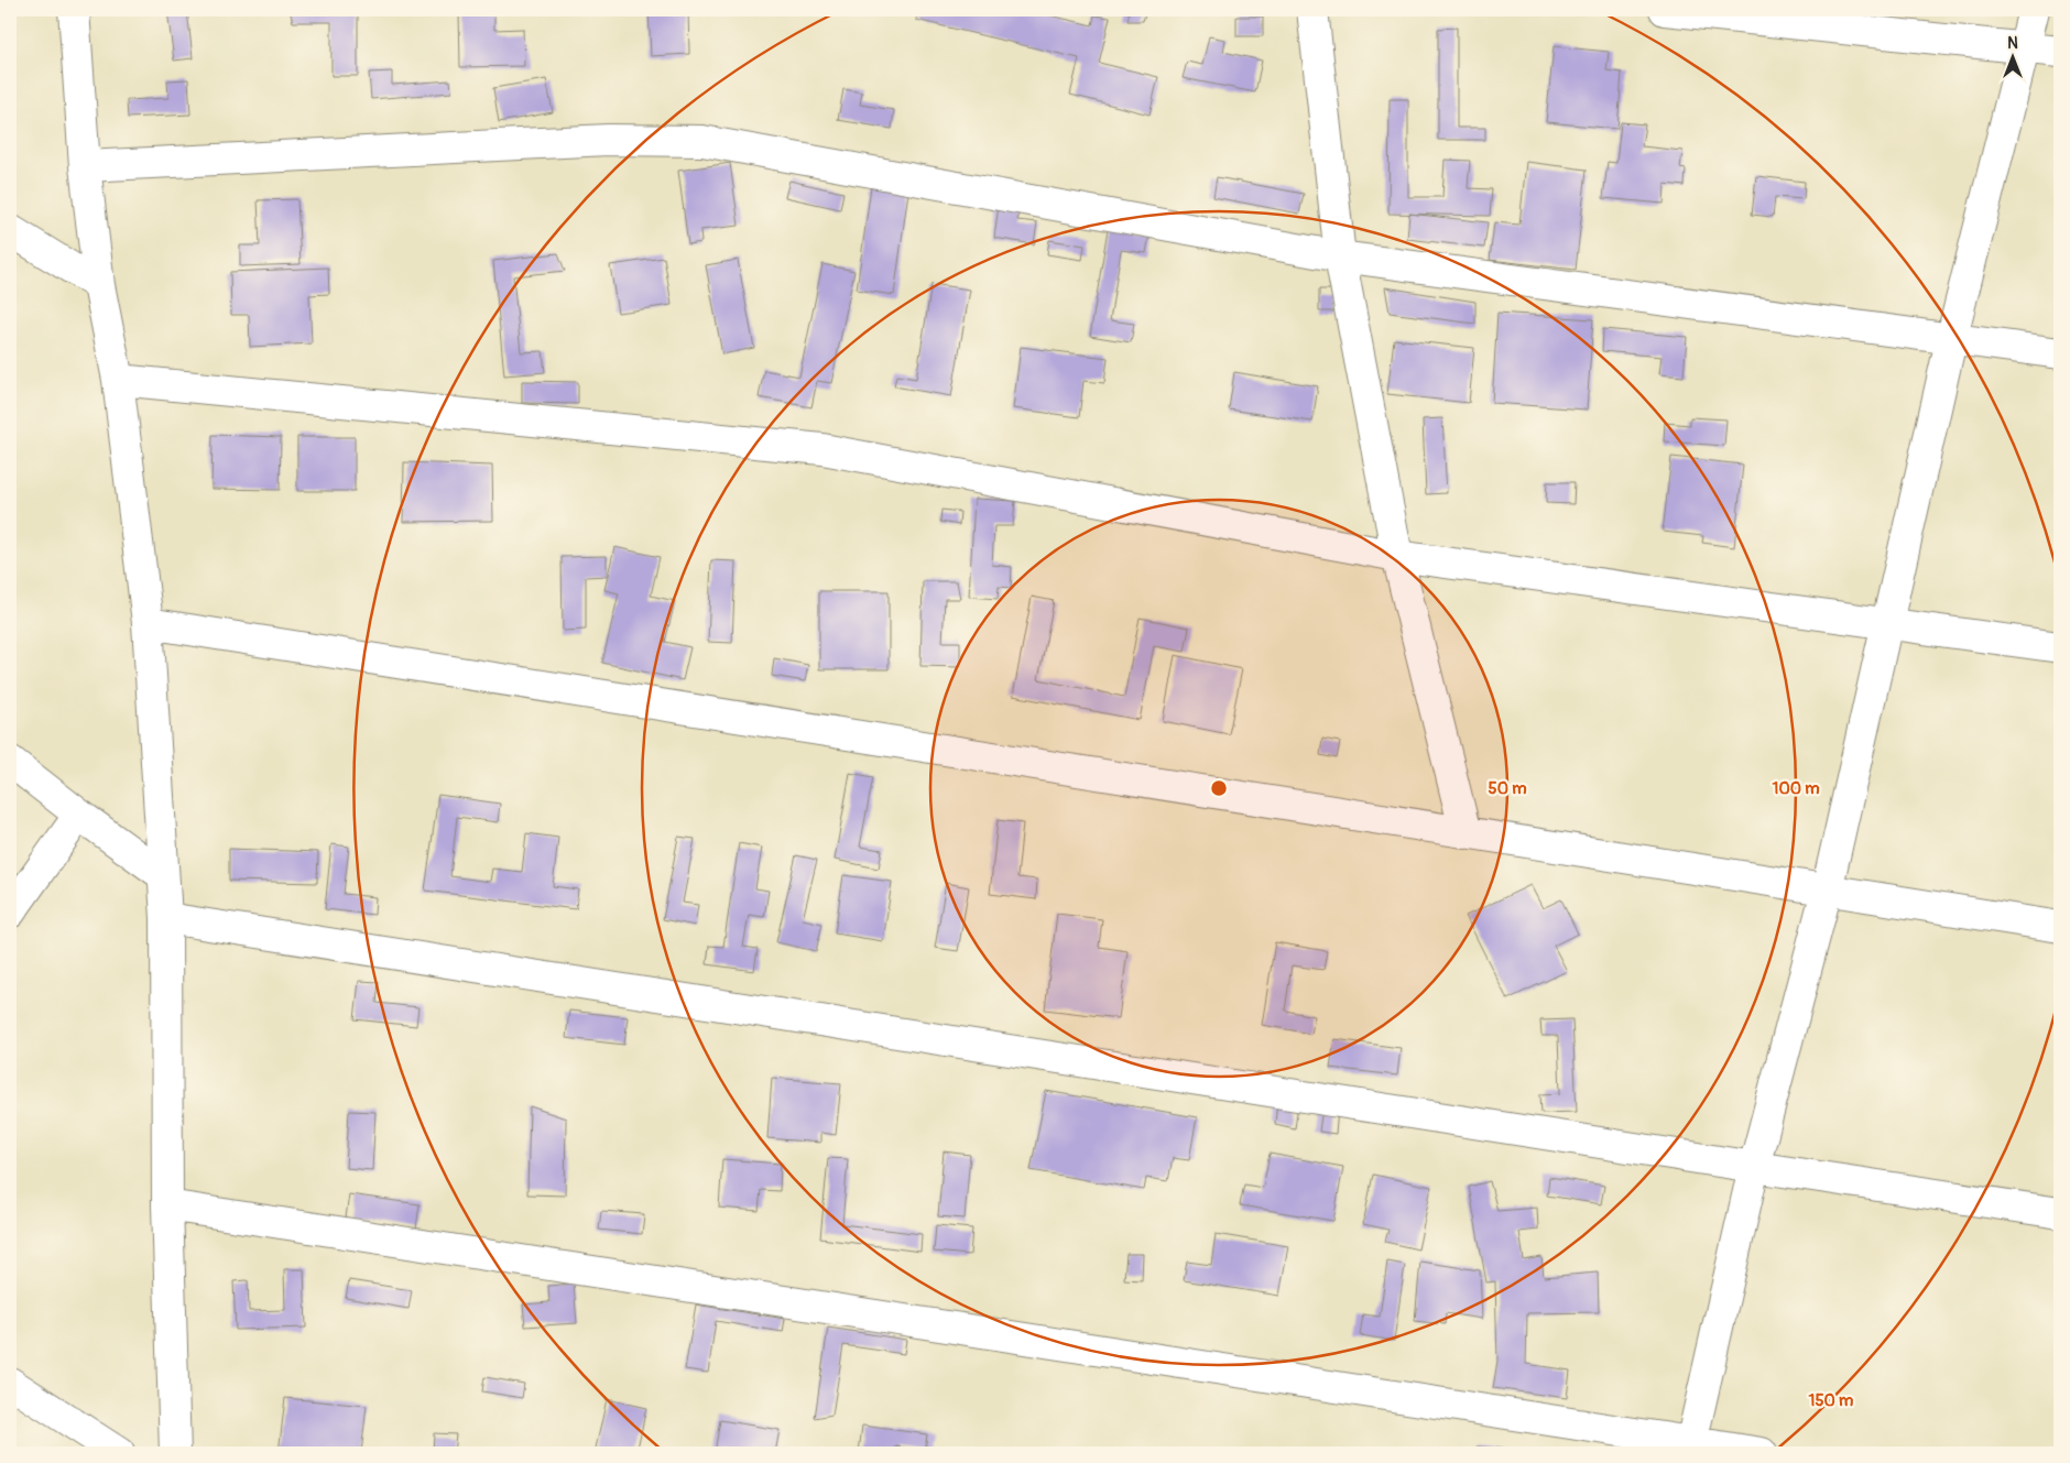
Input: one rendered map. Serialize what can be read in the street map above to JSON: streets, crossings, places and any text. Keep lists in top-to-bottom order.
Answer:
{
  "north": "top",
  "rings": ["50 m", "100 m", "150 m"]
}
